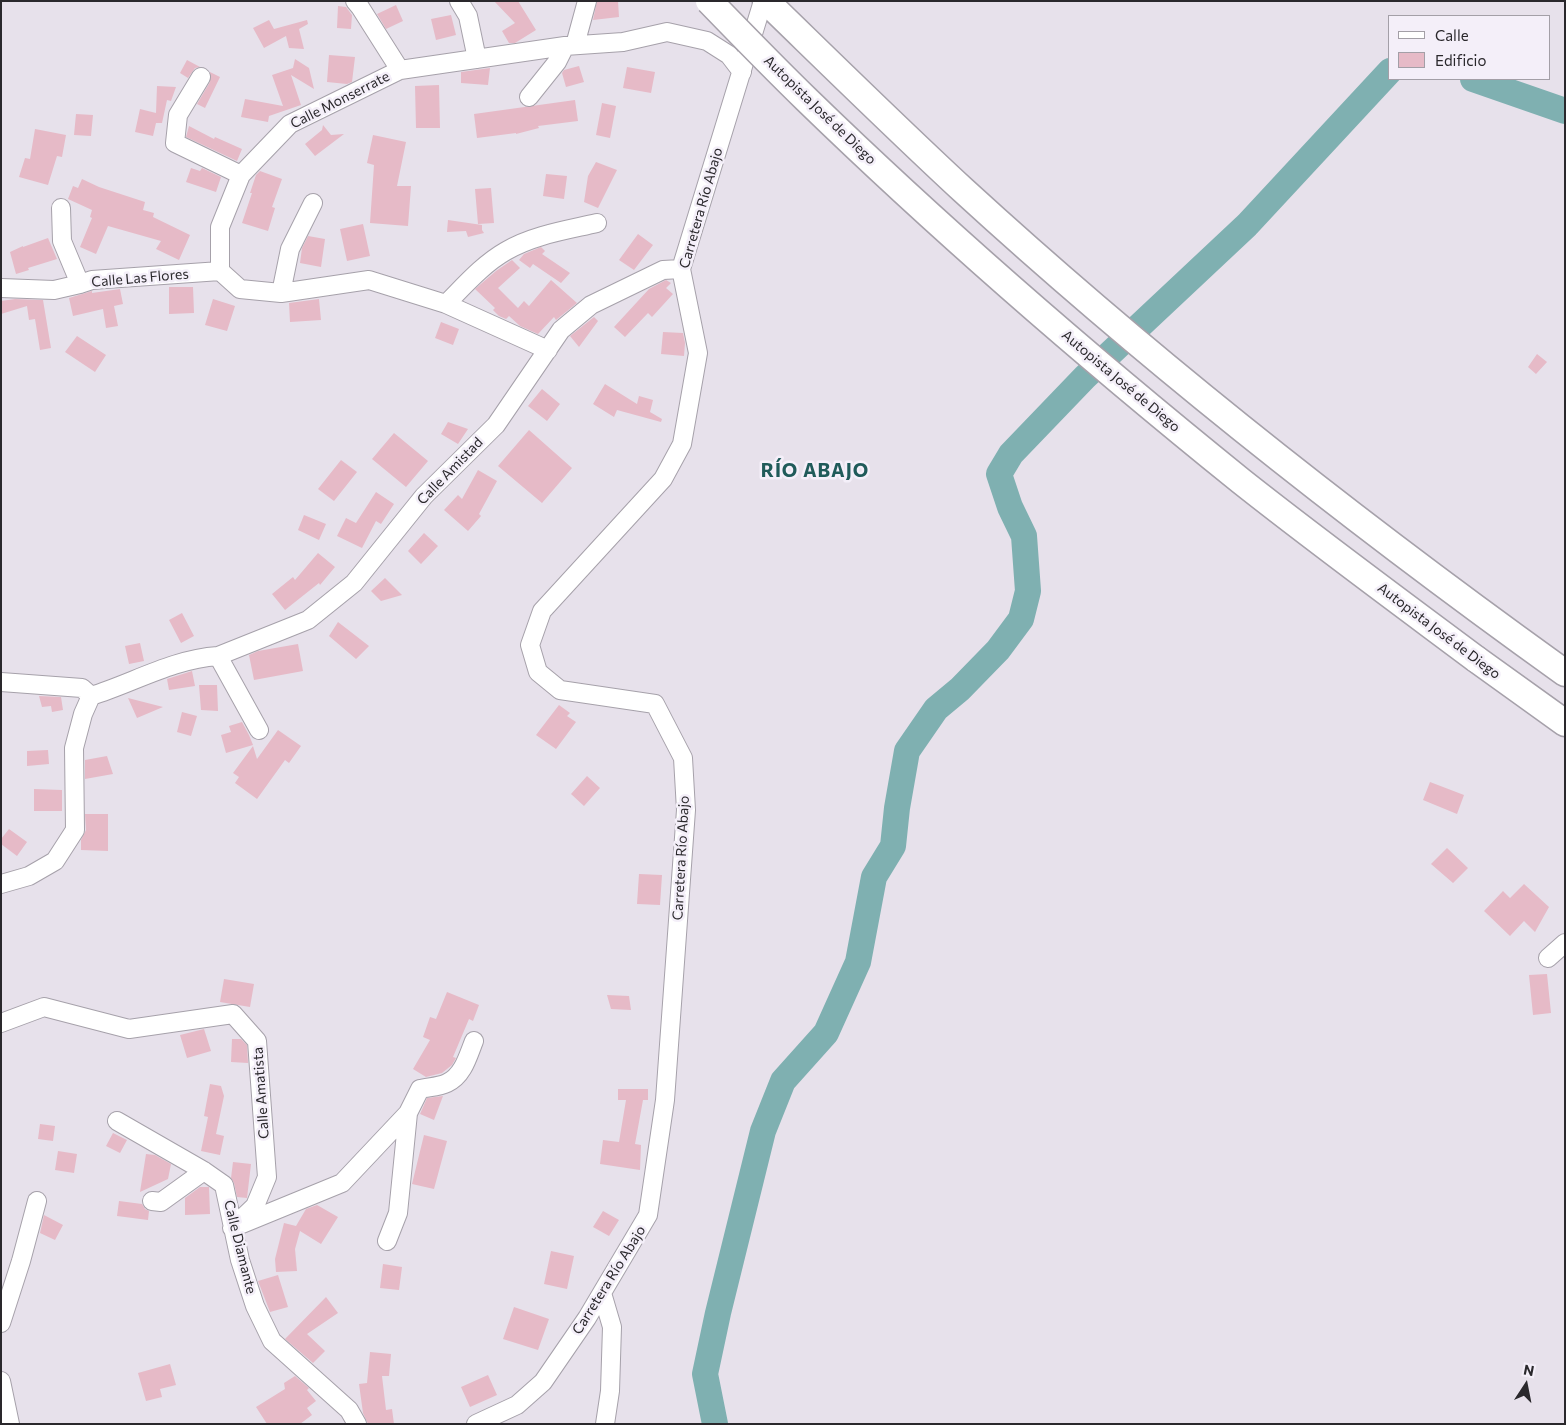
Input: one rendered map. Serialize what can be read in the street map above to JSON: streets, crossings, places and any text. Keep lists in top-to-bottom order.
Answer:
{
  "streets": {
    "highway": ["Autopista José de Diego"],
    "street": [
      "Calle Monserrate",
      "Carretera Río Abajo",
      "Calle Las Flores",
      "Calle Amistad",
      "Calle Amatista",
      "Calle Diamante"
    ]
  },
  "crossings": [
    ["Calle Monserrate", "Carretera Río Abajo"],
    ["Calle Monserrate", "Calle Las Flores"],
    ["Carretera Río Abajo", "Calle Amistad"],
    ["Calle Amatista", "Calle Diamante"]
  ],
  "districts": ["RÍO ABAJO"],
  "legend": ["Calle", "Edificio"],
  "north": "top"
}
